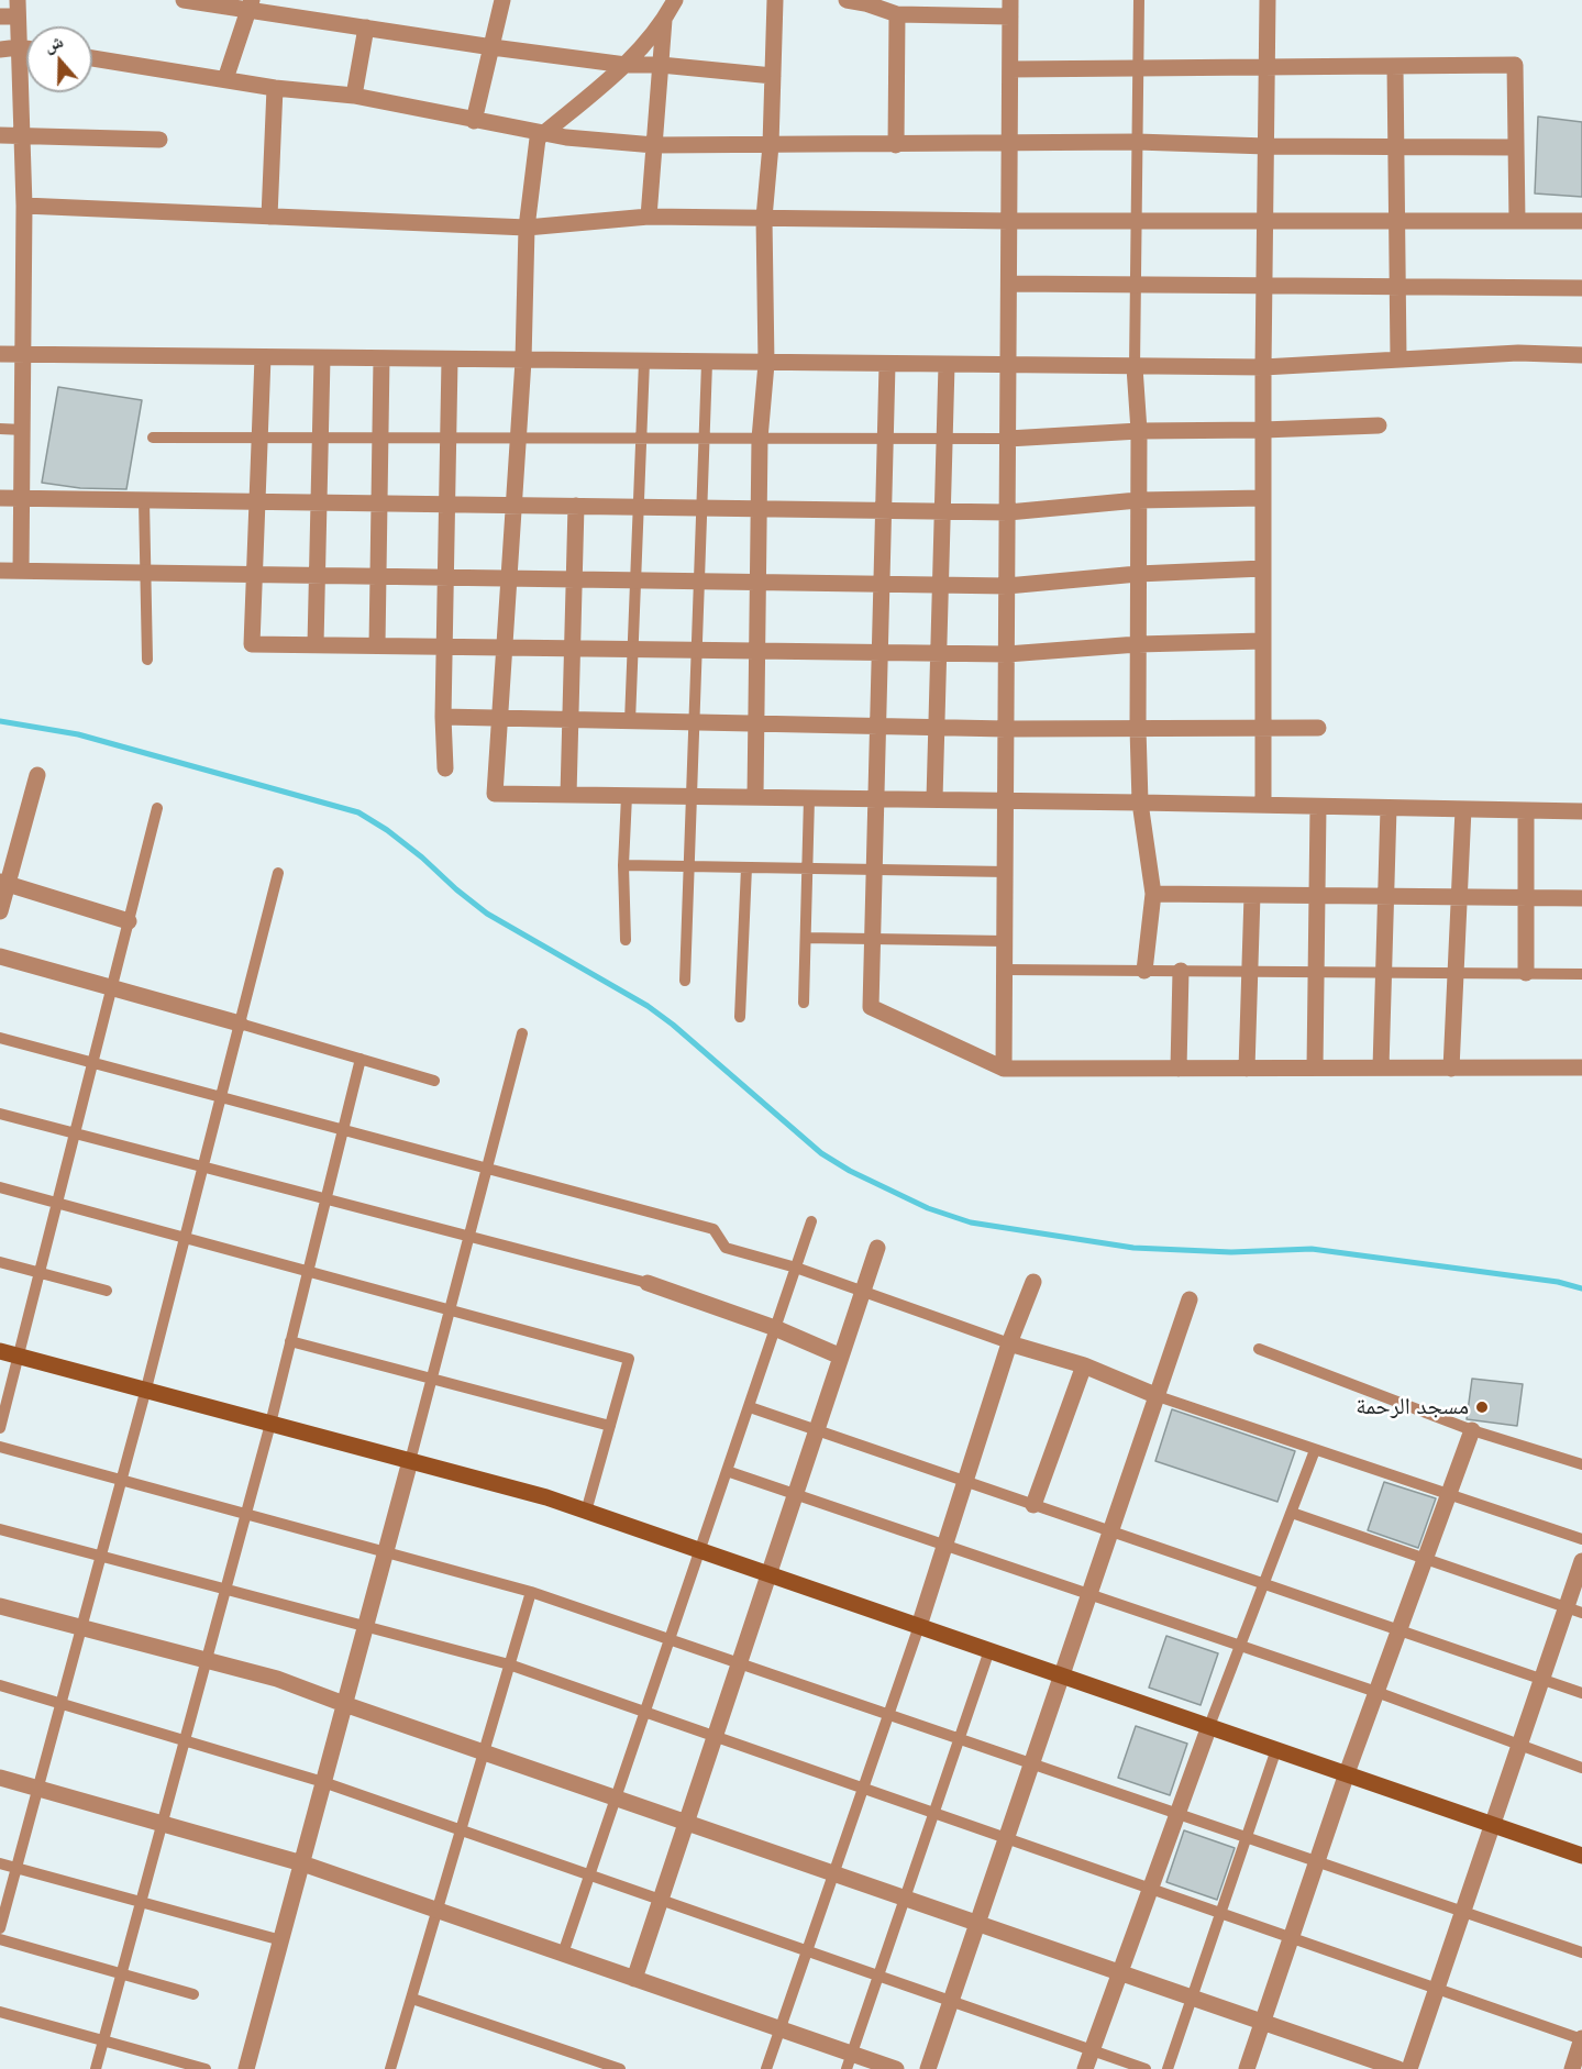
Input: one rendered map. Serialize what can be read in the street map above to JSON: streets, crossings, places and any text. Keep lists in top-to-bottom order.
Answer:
{
  "places": ["مسجد الرحمة"],
  "north": "top"
}
